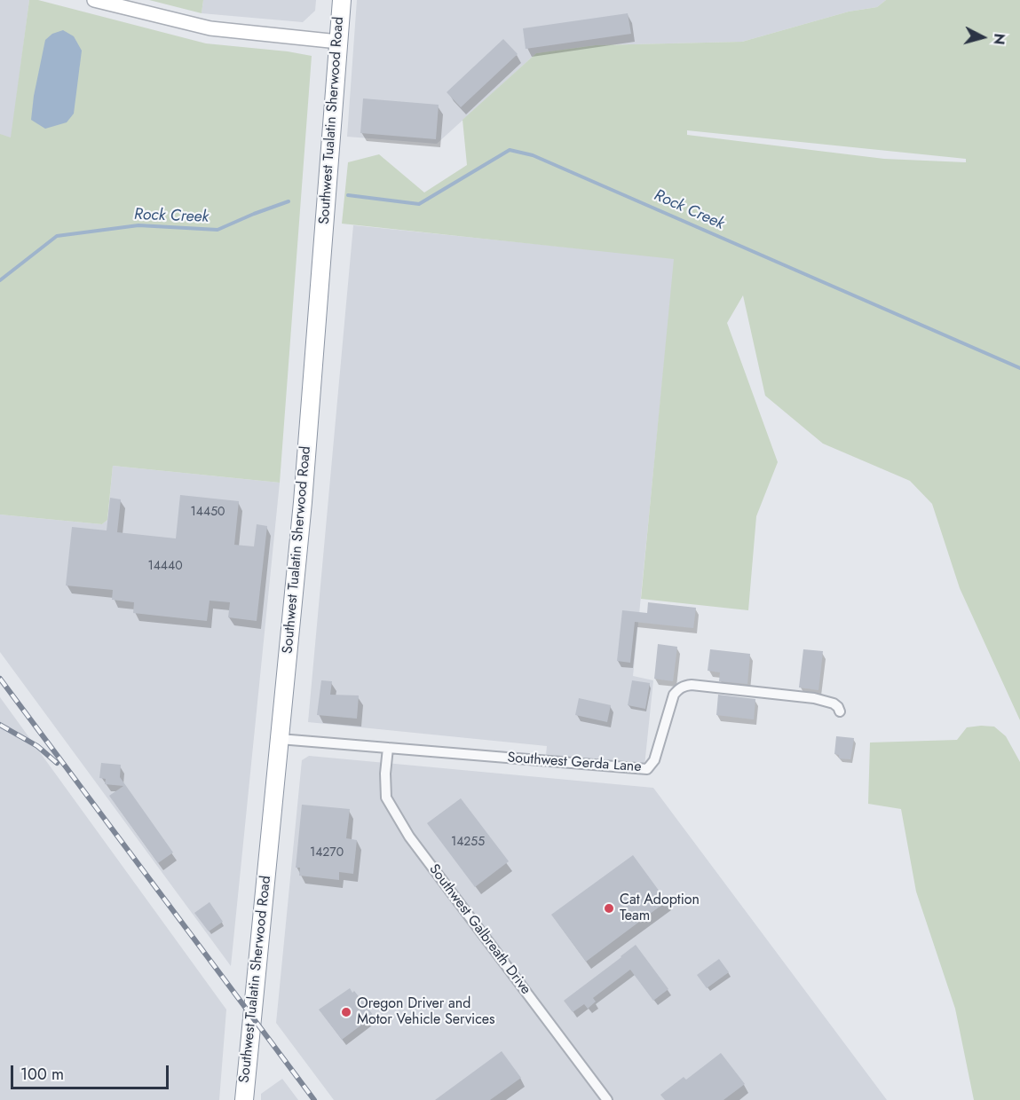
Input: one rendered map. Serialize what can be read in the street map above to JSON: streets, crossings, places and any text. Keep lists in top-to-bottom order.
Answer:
{
  "streets": {
    "highway": ["Southwest Tualatin Sherwood Road"],
    "street": ["Southwest Gerda Lane", "Southwest Galbreath Drive"]
  },
  "crossings": [
    ["Southwest Tualatin Sherwood Road", "Southwest Gerda Lane"],
    ["Southwest Gerda Lane", "Southwest Galbreath Drive"]
  ],
  "water": ["Rock Creek"],
  "places": ["Cat Adoption Team", "Oregon Driver and Motor Vehicle Services"],
  "house_numbers": [
    "14450",
    "14440",
    "14255",
    "14270"
  ],
  "scale_bar": "100 m",
  "north": "right"
}
